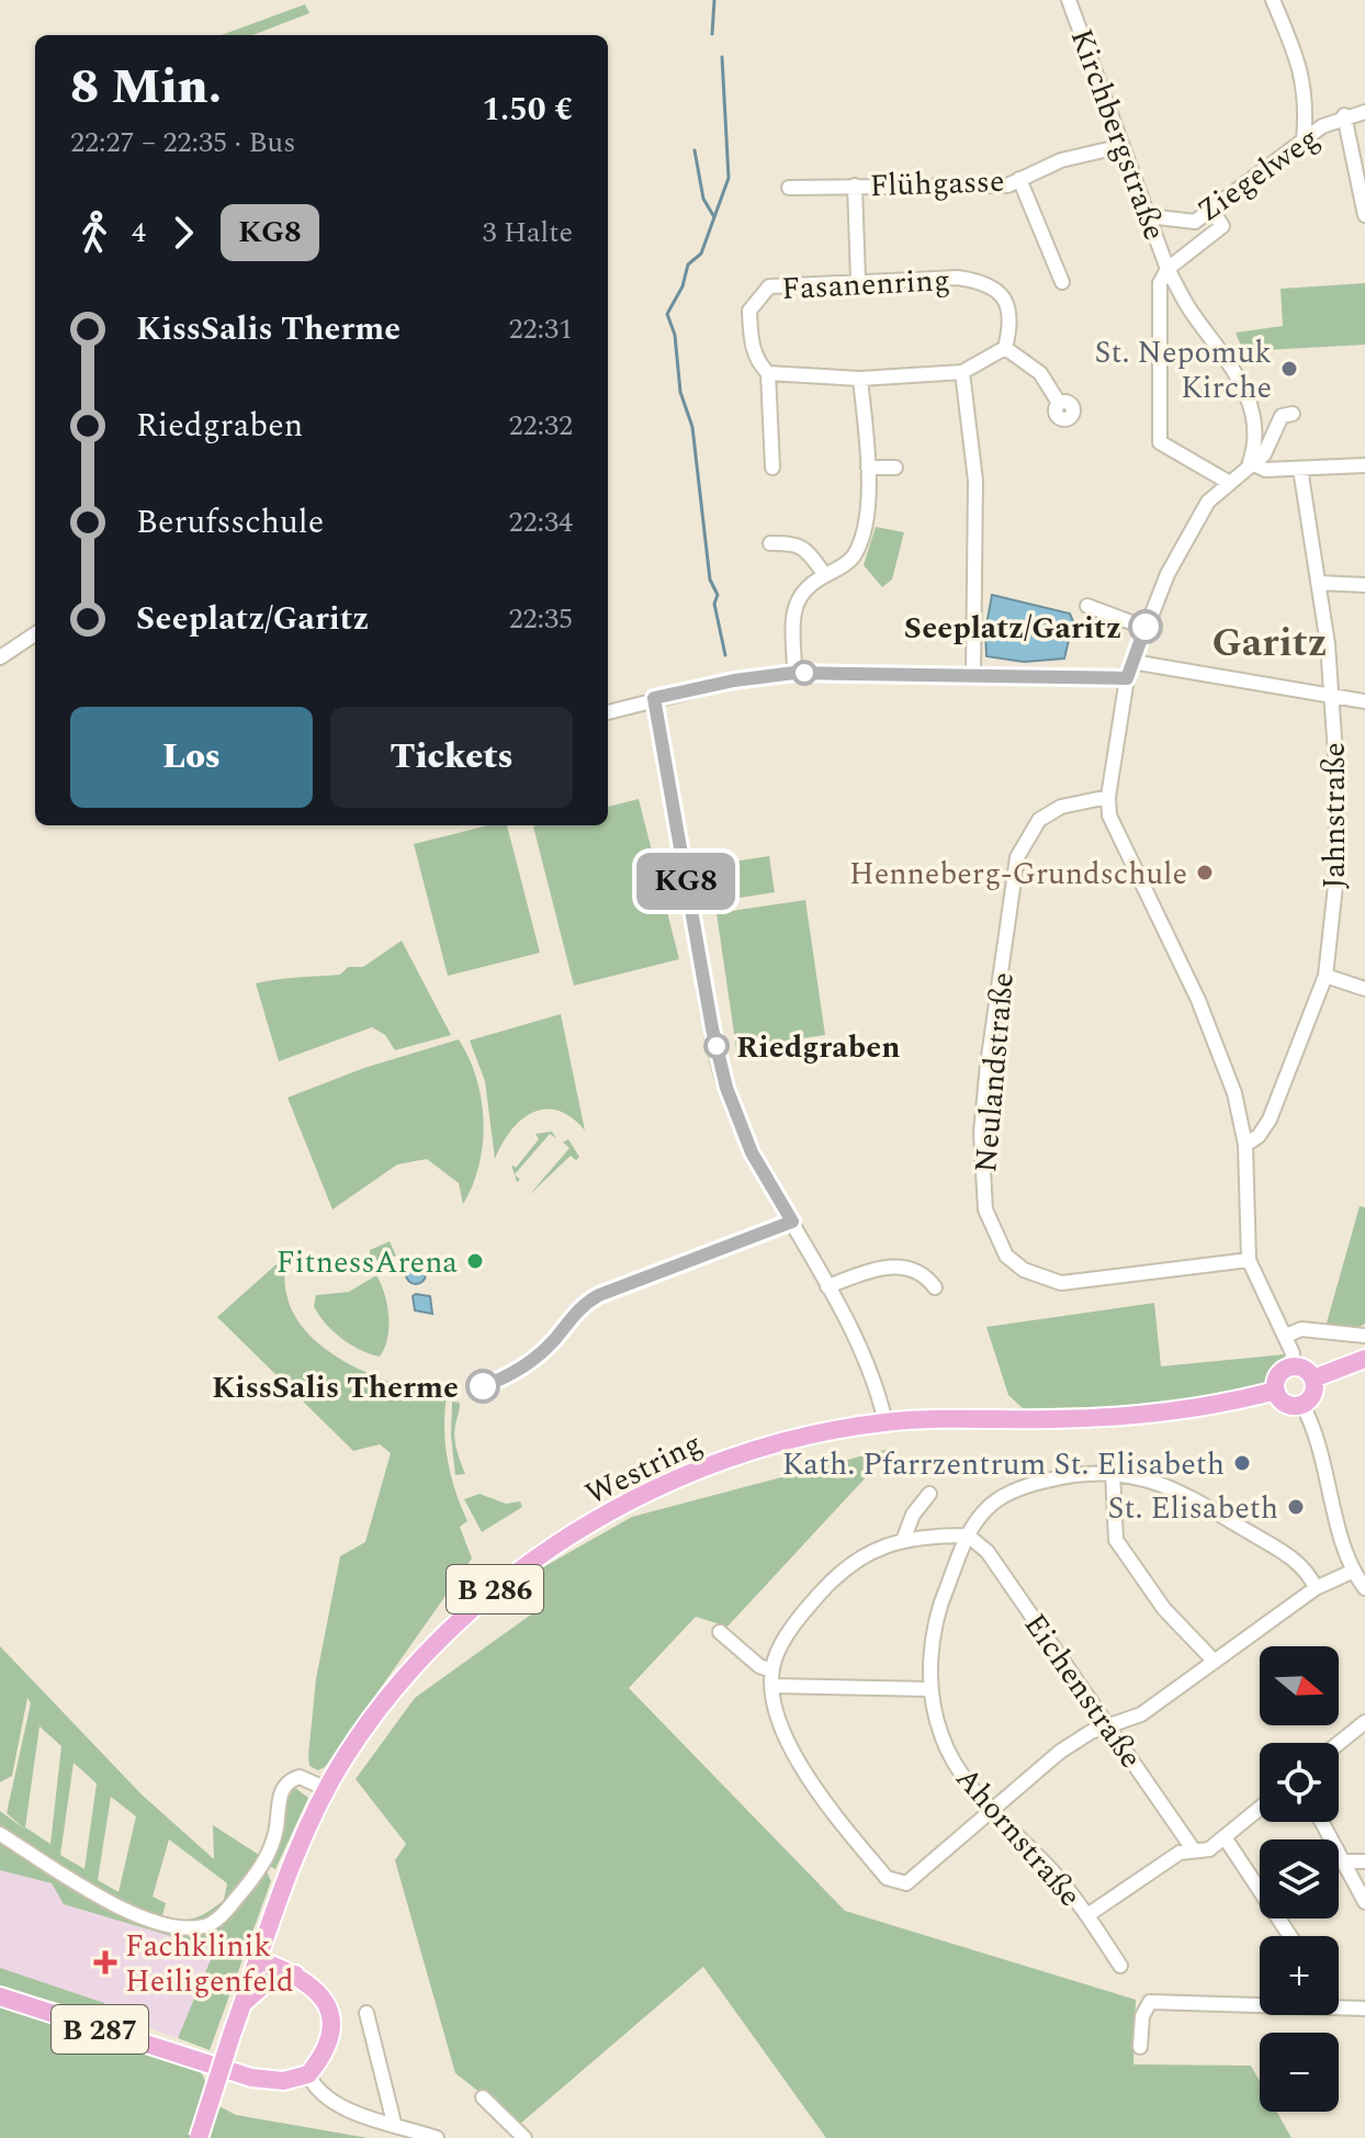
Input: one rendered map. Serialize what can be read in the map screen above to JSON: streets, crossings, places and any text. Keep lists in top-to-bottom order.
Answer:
{
  "streets": {
    "main road": ["Westring", "B 286", "B 287"],
    "street": [
      "Kirchbergstraße",
      "Ziegelweg",
      "Flühgasse",
      "Fasanenring",
      "Jahnstraße",
      "Neulandstraße",
      "Eichenstraße",
      "Ahornstraße"
    ]
  },
  "crossings": [
    ["Kirchbergstraße", "Ziegelweg"],
    ["Kirchbergstraße", "Flühgasse"],
    ["Flühgasse", "Fasanenring"],
    ["Westring", "B 286"],
    ["Eichenstraße", "Ahornstraße"]
  ],
  "districts": ["Garitz"],
  "places": {
    "other": [
      "St. Nepomuk Kirche",
      "Seeplatz/Garitz",
      "Henneberg-Grundschule",
      "Riedgraben",
      "FitnessArena",
      "KissSalis Therme",
      "Kath. Pfarrzentrum St. Elisabeth",
      "St. Elisabeth"
    ],
    "health": ["Fachklinik Heiligenfeld"]
  },
  "lines": ["bus line KG8"],
  "north": "right",
  "page": {
    "on_map": "KG8",
    "heading": ["8 Min.", "22:27 – 22:35 · Bus", "1.50 €"],
    "legs": ["4", "KG8", "3 Halte"],
    "list": [
      {
        "name": "KissSalis Therme",
        "value": "22:31"
      },
      {
        "name": "Riedgraben",
        "value": "22:32"
      },
      {
        "name": "Berufsschule",
        "value": "22:34"
      },
      {
        "name": "Seeplatz/Garitz",
        "value": "22:35"
      }
    ],
    "buttons": ["Los", "Tickets"],
    "map_buttons": ["+", "−"]
  }
}
